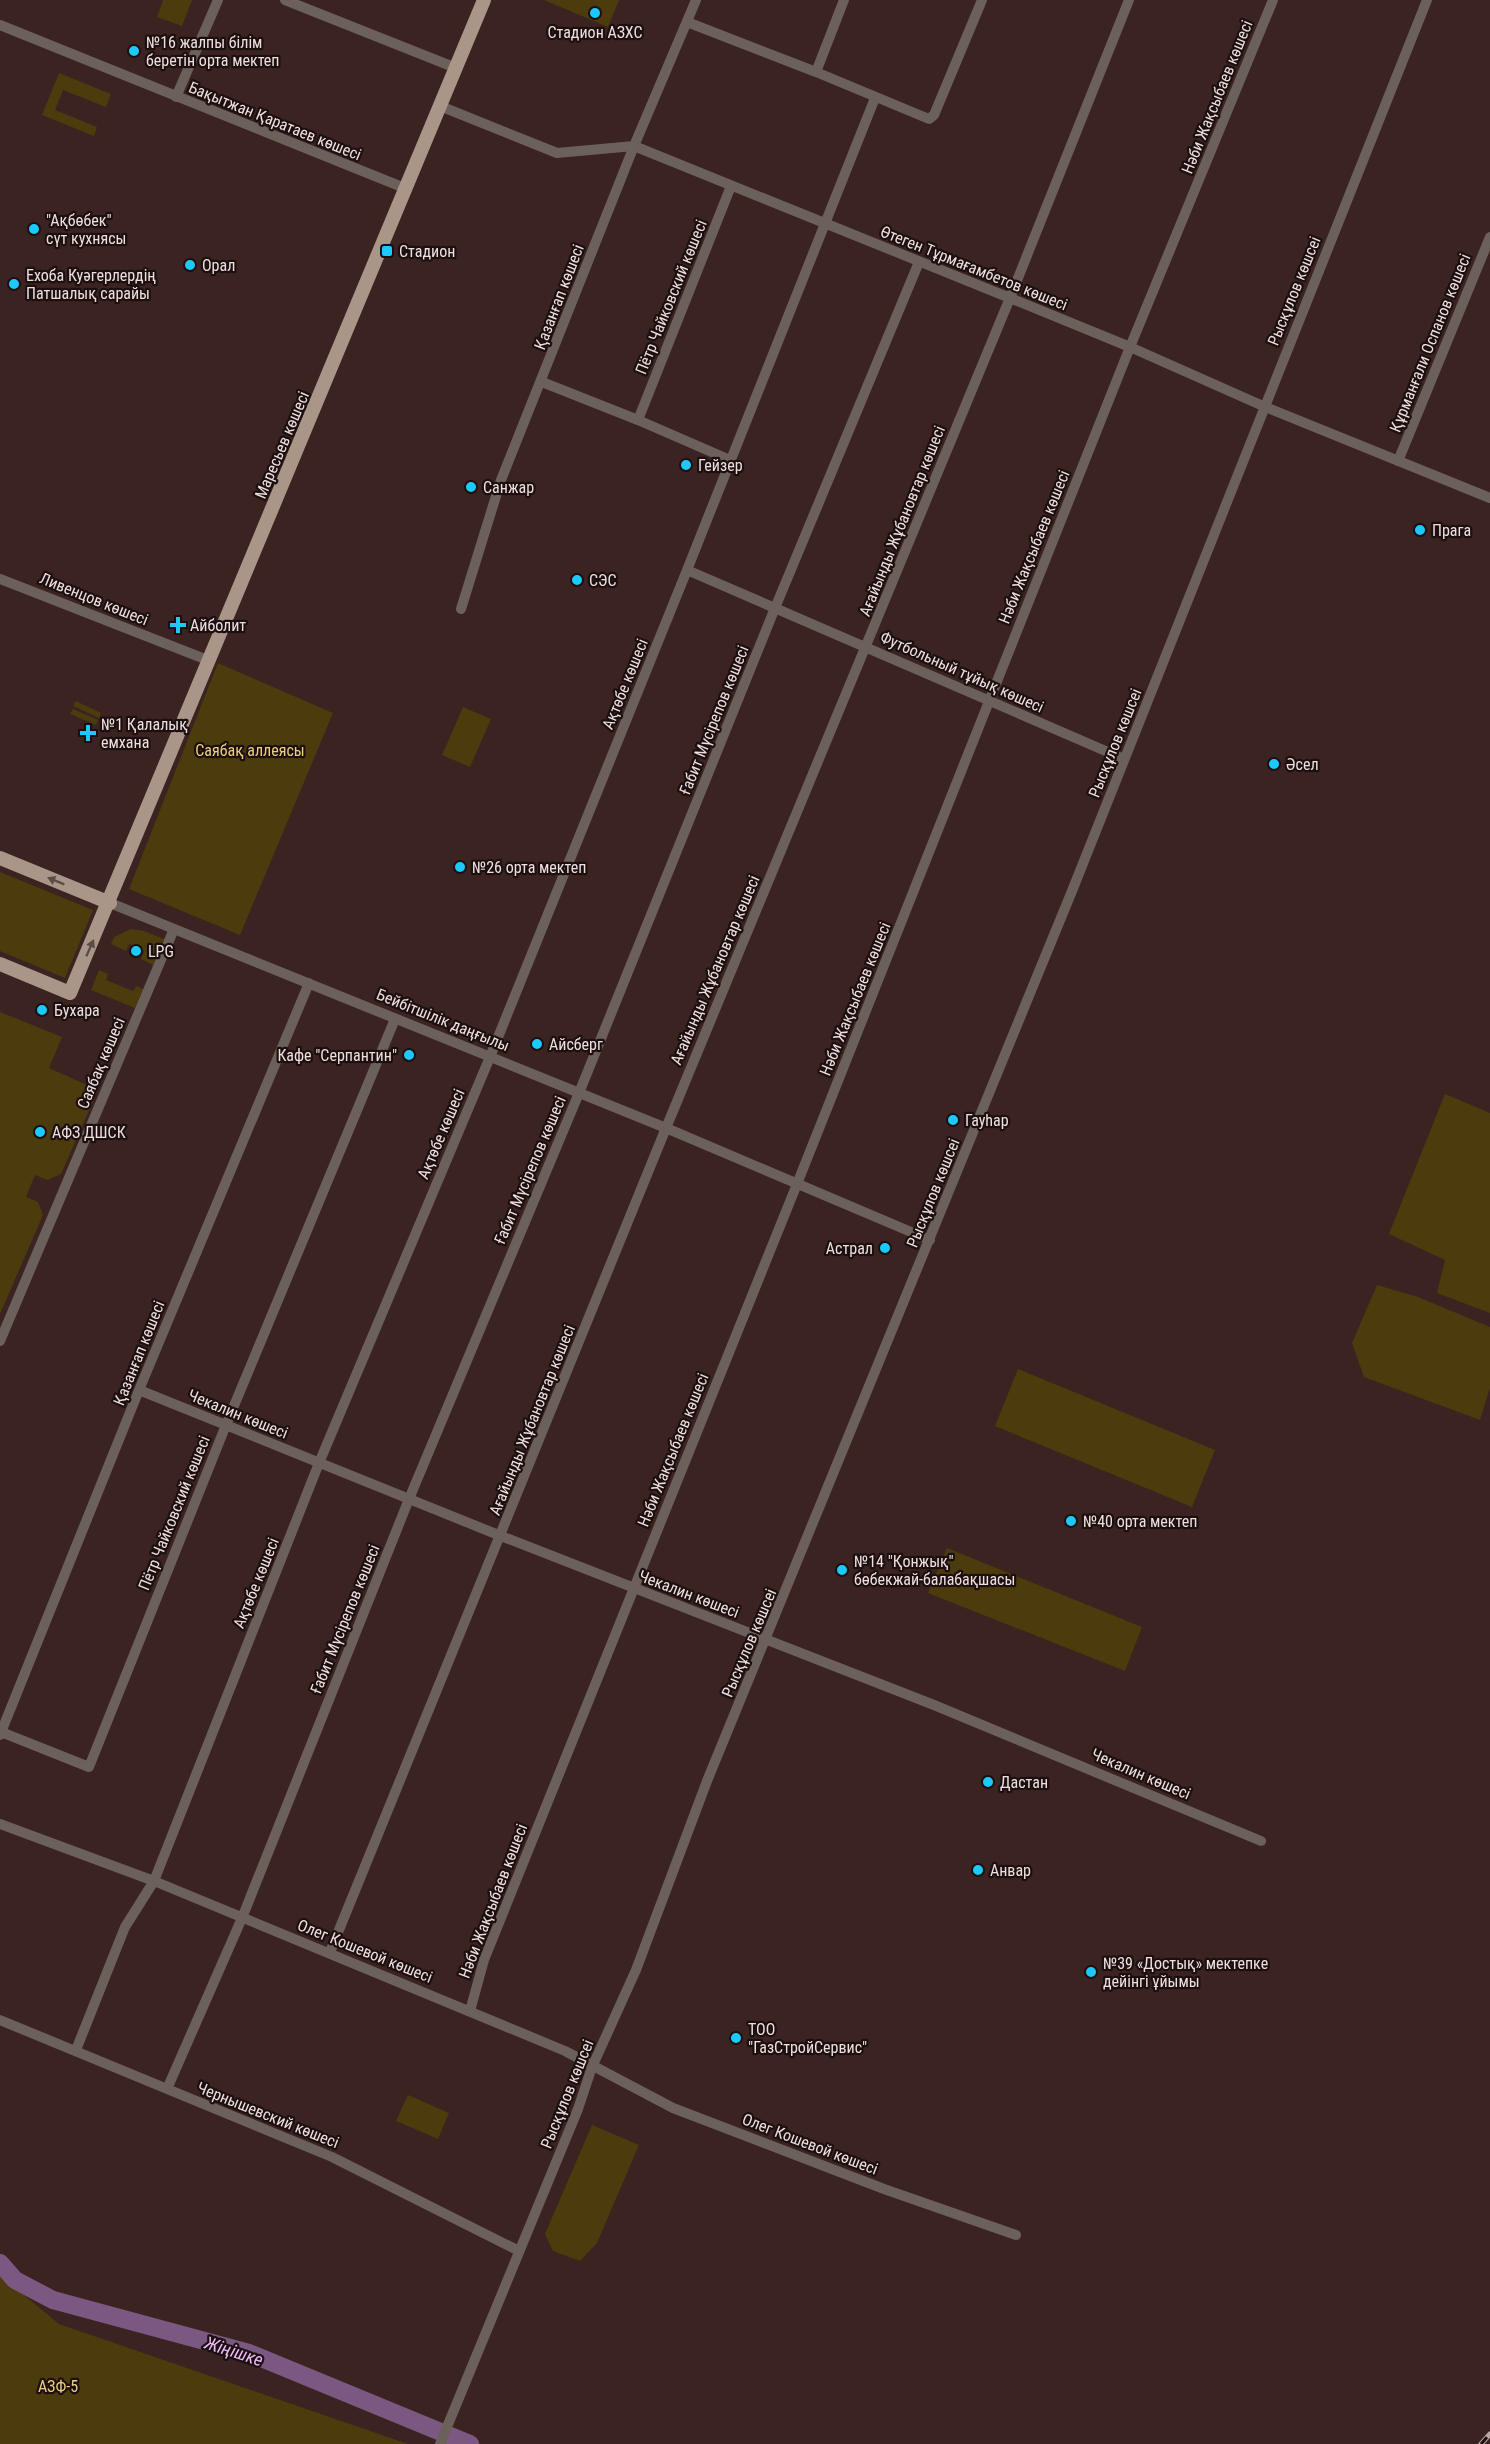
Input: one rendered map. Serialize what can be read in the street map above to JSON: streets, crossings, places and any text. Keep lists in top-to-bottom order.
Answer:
{
  "streets": {
    "main road": ["Маресьев көшесі", "Бейбітшілік даңғылы"],
    "street": [
      "Нәби Жақсыбаев көшесі",
      "Бақытжан Қаратаев көшесі",
      "Өтеген Тұрмағамбетов көшесі",
      "Рысқұлов көшсеі",
      "Қазанғап көшесі",
      "Пётр Чайковский көшесі",
      "Құрманғали Оспанов көшесі",
      "Ағайынды Жұбановтар көшесі",
      "Ливенцов көшесі",
      "Футбольный тұйық көшесі",
      "Ақтөбе көшесі",
      "Ғабит Мүсірепов көшесі",
      "Саябақ көшесі",
      "Чекалин көшесі",
      "Олег Кошевой көшесі",
      "Чернышевский көшесі"
    ]
  },
  "crossings": [
    ["Нәби Жақсыбаев көшесі", "Өтеген Тұрмағамбетов көшесі"],
    ["Нәби Жақсыбаев көшесі", "Футбольный тұйық көшесі"],
    ["Нәби Жақсыбаев көшесі", "Бейбітшілік даңғылы"],
    ["Нәби Жақсыбаев көшесі", "Чекалин көшесі"],
    ["Нәби Жақсыбаев көшесі", "Олег Кошевой көшесі"],
    ["Бақытжан Қаратаев көшесі", "Маресьев көшесі"],
    ["Өтеген Тұрмағамбетов көшесі", "Рысқұлов көшсеі"],
    ["Өтеген Тұрмағамбетов көшесі", "Қазанғап көшесі"],
    ["Өтеген Тұрмағамбетов көшесі", "Пётр Чайковский көшесі"],
    ["Өтеген Тұрмағамбетов көшесі", "Құрманғали Оспанов көшесі"],
    ["Өтеген Тұрмағамбетов көшесі", "Маресьев көшесі"],
    ["Өтеген Тұрмағамбетов көшесі", "Ағайынды Жұбановтар көшесі"],
    ["Өтеген Тұрмағамбетов көшесі", "Ақтөбе көшесі"],
    ["Өтеген Тұрмағамбетов көшесі", "Ғабит Мүсірепов көшесі"],
    ["Рысқұлов көшсеі", "Футбольный тұйық көшесі"],
    ["Рысқұлов көшсеі", "Бейбітшілік даңғылы"],
    ["Рысқұлов көшсеі", "Чекалин көшесі"],
    ["Рысқұлов көшсеі", "Олег Кошевой көшесі"],
    ["Рысқұлов көшсеі", "Чернышевский көшесі"],
    ["Қазанғап көшесі", "Пётр Чайковский көшесі"],
    ["Қазанғап көшесі", "Бейбітшілік даңғылы"],
    ["Қазанғап көшесі", "Чекалин көшесі"],
    ["Пётр Чайковский көшесі", "Бейбітшілік даңғылы"],
    ["Пётр Чайковский көшесі", "Чекалин көшесі"],
    ["Маресьев көшесі", "Ливенцов көшесі"],
    ["Маресьев көшесі", "Бейбітшілік даңғылы"],
    ["Ағайынды Жұбановтар көшесі", "Футбольный тұйық көшесі"],
    ["Ағайынды Жұбановтар көшесі", "Бейбітшілік даңғылы"],
    ["Ағайынды Жұбановтар көшесі", "Чекалин көшесі"],
    ["Ағайынды Жұбановтар көшесі", "Олег Кошевой көшесі"],
    ["Футбольный тұйық көшесі", "Ақтөбе көшесі"],
    ["Футбольный тұйық көшесі", "Ғабит Мүсірепов көшесі"],
    ["Ақтөбе көшесі", "Бейбітшілік даңғылы"],
    ["Ақтөбе көшесі", "Чекалин көшесі"],
    ["Ақтөбе көшесі", "Олег Кошевой көшесі"],
    ["Ақтөбе көшесі", "Чернышевский көшесі"],
    ["Ғабит Мүсірепов көшесі", "Бейбітшілік даңғылы"],
    ["Ғабит Мүсірепов көшесі", "Чекалин көшесі"],
    ["Ғабит Мүсірепов көшесі", "Олег Кошевой көшесі"],
    ["Ғабит Мүсірепов көшесі", "Чернышевский көшесі"],
    ["Бейбітшілік даңғылы", "Саябақ көшесі"]
  ],
  "water": ["Жіңішке"],
  "parks": ["Саябақ аллеясы", "АЗФ-5"],
  "places": {
    "other": [
      "Стадион АЗХС",
      "№16 жалпы білім беретін орта мектеп",
      "\"Ақбөбек\" сүт кухнясы",
      "Орал",
      "Ехоба Куәгерлердің Патшалық сарайы",
      "Гейзер",
      "Санжар",
      "Прага",
      "СЭС",
      "Əсел",
      "№26 орта мектеп",
      "LPG",
      "Бухара",
      "Айсберг",
      "Кафе \"Серпантин\"",
      "Гауhар",
      "АФЗ ДШСК",
      "Астрал",
      "№40 орта мектеп",
      "№14 \"Қонжық\" бөбекжай-балабақшасы",
      "Дастан",
      "Анвар",
      "№39 «Достық» мектепке дейінгі ұйымы",
      "ТОО \"ГазСтройСервис\""
    ],
    "transit": ["Стадион"],
    "health": ["Айболит", "№1 Қалалық емхана"]
  }
}
